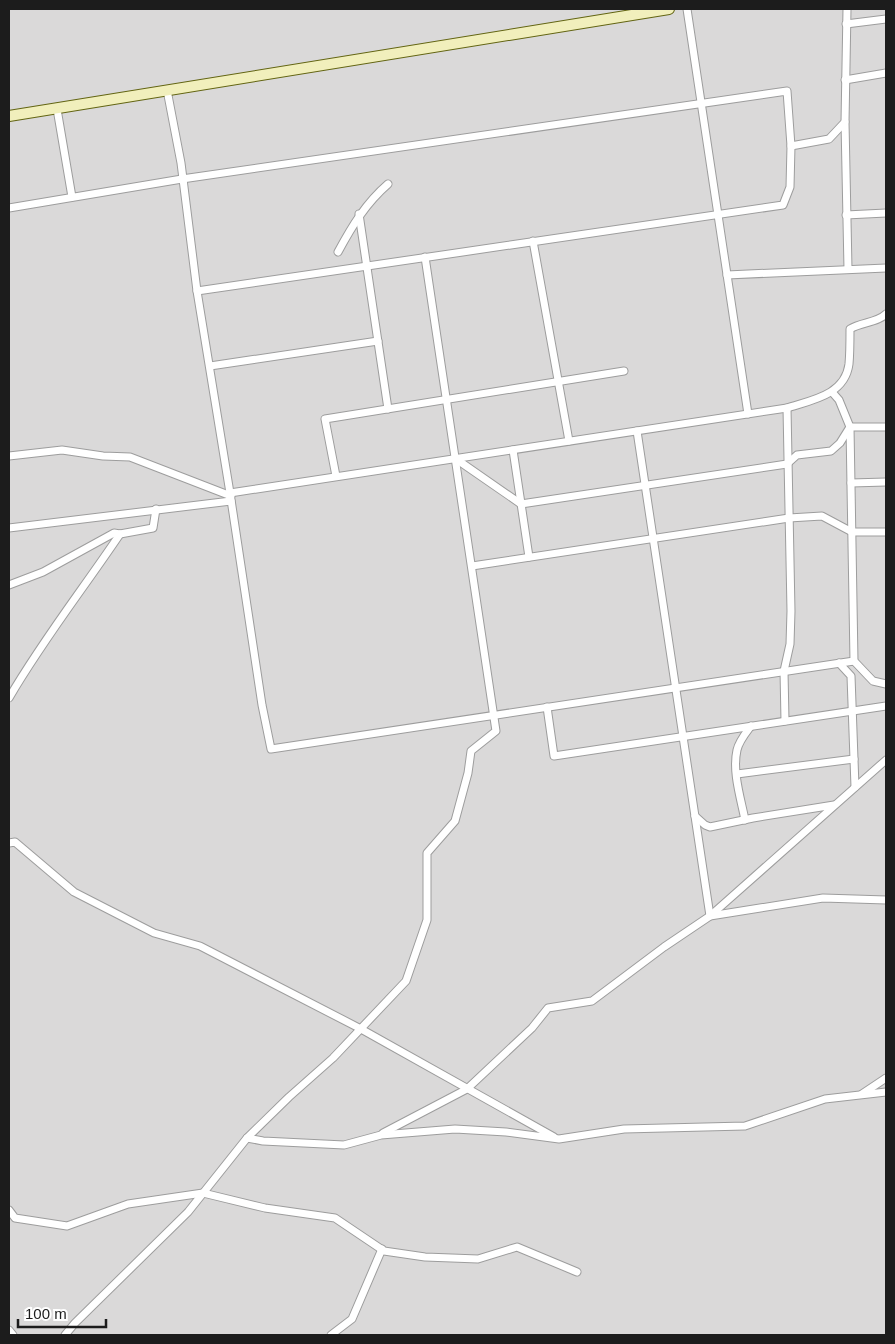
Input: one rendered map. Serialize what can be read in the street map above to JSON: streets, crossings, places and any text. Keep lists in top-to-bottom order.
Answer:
{
  "scale_bar": "100 m"
}
